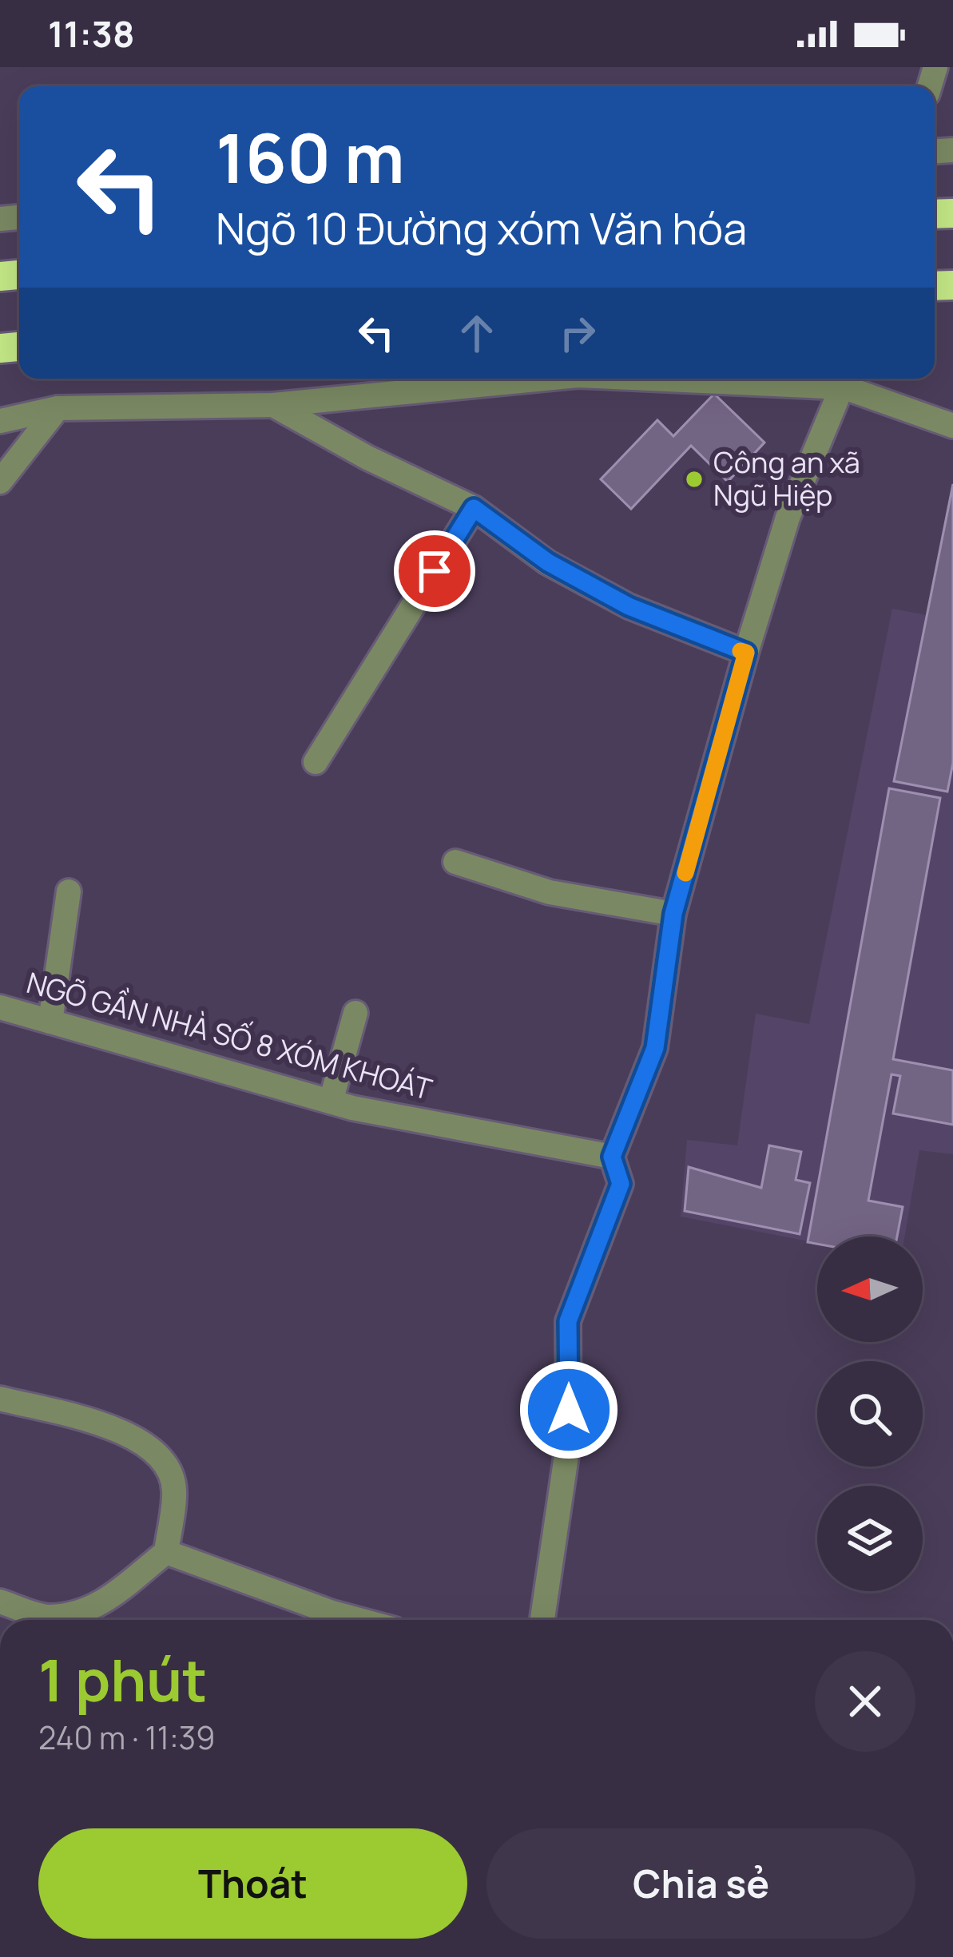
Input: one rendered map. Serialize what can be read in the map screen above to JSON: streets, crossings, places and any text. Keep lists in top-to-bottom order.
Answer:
{
  "streets": {
    "street": ["NGÕ GẦN NHÀ SỐ 8 XÓM KHOÁT"]
  },
  "places": ["Công an xã Ngũ Hiệp"],
  "north": "left",
  "page": {
    "status": "11:38",
    "turn": ["160 m", "Ngõ 10 Đường xóm Văn hóa"],
    "heading": ["1 phút", "240 m · 11:39"],
    "buttons": ["Thoát", "Chia sẻ"]
  }
}
